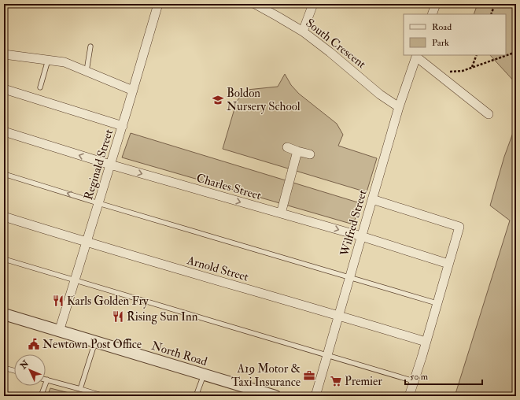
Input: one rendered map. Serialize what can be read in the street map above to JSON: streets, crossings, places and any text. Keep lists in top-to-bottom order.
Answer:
{
  "streets": {
    "street": [
      "South Crescent",
      "Reginald Street",
      "Charles Street",
      "Wilfred Street",
      "Arnold Street",
      "North Road"
    ]
  },
  "crossings": [
    ["South Crescent", "Wilfred Street"],
    ["Reginald Street", "Charles Street"],
    ["Reginald Street", "Arnold Street"],
    ["Reginald Street", "North Road"],
    ["Charles Street", "Wilfred Street"],
    ["Wilfred Street", "Arnold Street"]
  ],
  "places": {
    "school or university": ["Boldon Nursery School"],
    "restaurant": ["Karls Golden Fry", "Rising Sun Inn"],
    "public building": ["Newtown Post Office"],
    "office": ["A19 Motor & Taxi Insurance"],
    "supermarket": ["Premier"]
  },
  "legend": ["Road", "Park"],
  "scale_bar": "50 m",
  "north": "top left"
}
